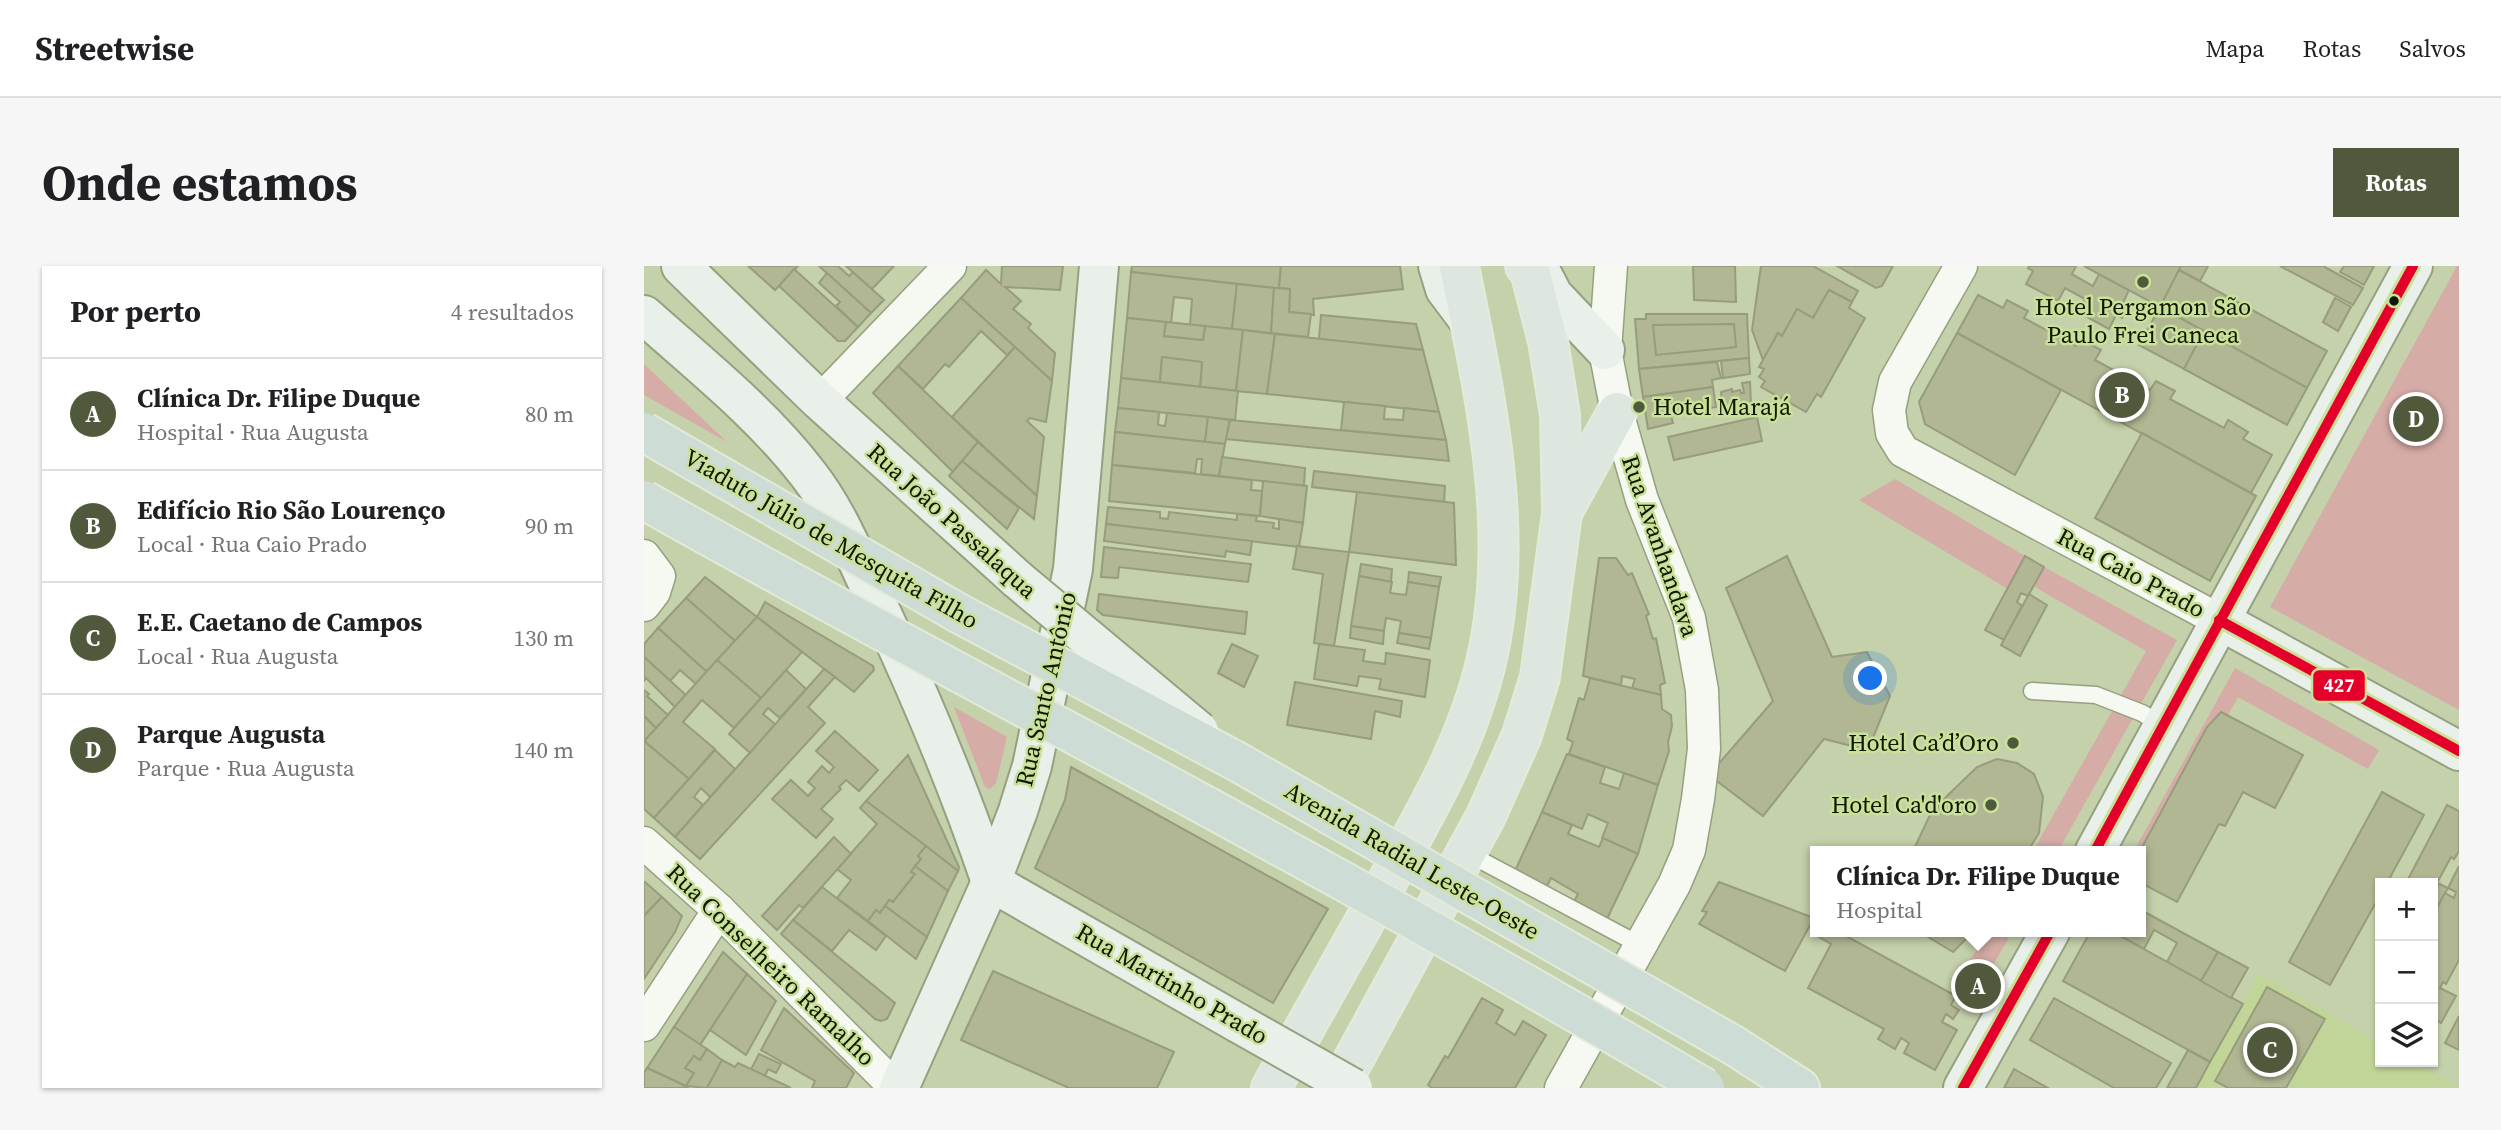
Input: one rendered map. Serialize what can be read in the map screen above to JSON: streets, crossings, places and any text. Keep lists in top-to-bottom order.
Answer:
{
  "streets": {
    "highway": ["Viaduto Júlio de Mesquita Filho", "Avenida Radial Leste-Oeste"],
    "main road": [
      "Rua João Passalaqua",
      "Rua Caio Prado",
      "Rua Santo Antônio",
      "Rua Martinho Prado"
    ],
    "street": ["Rua Avanhandava", "Rua Conselheiro Ramalho"]
  },
  "crossings": [
    ["Rua João Passalaqua", "Avenida Radial Leste-Oeste"],
    ["Viaduto Júlio de Mesquita Filho", "Avenida Radial Leste-Oeste"],
    ["Rua Santo Antônio", "Rua Conselheiro Ramalho"],
    ["Rua Santo Antônio", "Rua Martinho Prado"]
  ],
  "places": [
    "Hotel Pergamon São Paulo Frei Caneca",
    "Hotel Marajá",
    "Hotel Ca’d’Oro",
    "Hotel Ca'd'oro"
  ],
  "lines": ["transit line 427"],
  "page": {
    "header": "Streetwise",
    "nav": ["Mapa", "Rotas", "Salvos"],
    "buttons": "Rotas",
    "title": "Onde estamos",
    "heading": ["Por perto", "4 resultados"],
    "list": [
      {
        "mark": "A",
        "name": "Clínica Dr. Filipe Duque",
        "note": "Hospital · Rua Augusta",
        "value": "80 m"
      },
      {
        "mark": "B",
        "name": "Edifício Rio São Lourenço",
        "note": "Local · Rua Caio Prado",
        "value": "90 m"
      },
      {
        "mark": "C",
        "name": "E.E. Caetano de Campos",
        "note": "Local · Rua Augusta",
        "value": "130 m"
      },
      {
        "mark": "D",
        "name": "Parque Augusta",
        "note": "Parque · Rua Augusta",
        "value": "140 m"
      }
    ],
    "pins": [
      "B",
      "D",
      "A",
      "C"
    ],
    "popup": ["Clínica Dr. Filipe Duque", "Hospital"],
    "map_buttons": ["+", "−"]
  }
}
